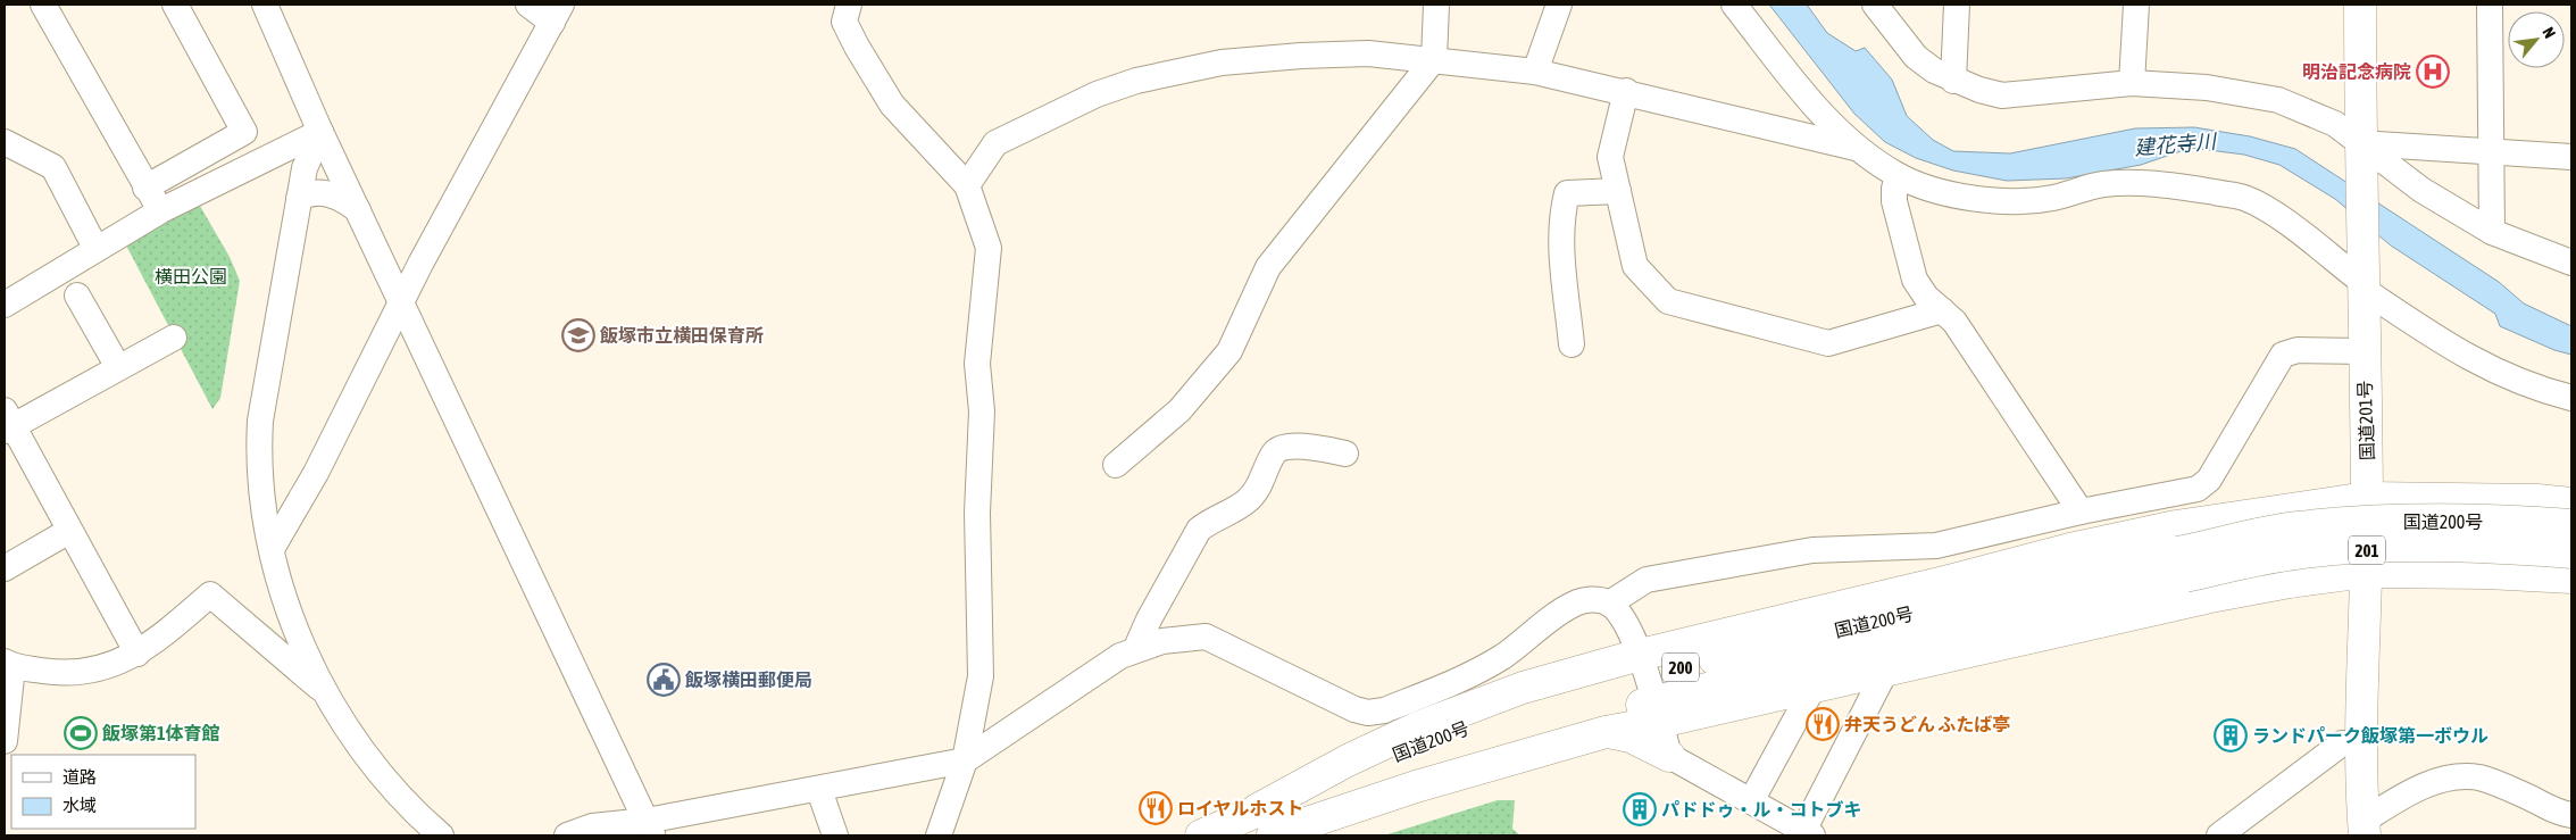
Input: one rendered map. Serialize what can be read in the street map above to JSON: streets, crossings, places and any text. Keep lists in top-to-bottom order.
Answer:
{
  "streets": {
    "highway": [
      "国道201号",
      "国道200号",
      "201",
      "200"
    ]
  },
  "water": ["建花寺川"],
  "parks": ["横田公園"],
  "places": {
    "hospital": ["明治記念病院"],
    "school or university": ["飯塚市立横田保育所"],
    "public building": ["飯塚横田郵便局"],
    "restaurant": ["弁天うどん ふたば亭", "ロイヤルホスト"],
    "sports": ["飯塚第1体育館"],
    "building": ["ランドパーク飯塚第一ボウル", "パドドゥ・ル・コトブキ"]
  },
  "legend": ["道路", "水域"],
  "north": "top right"
}
